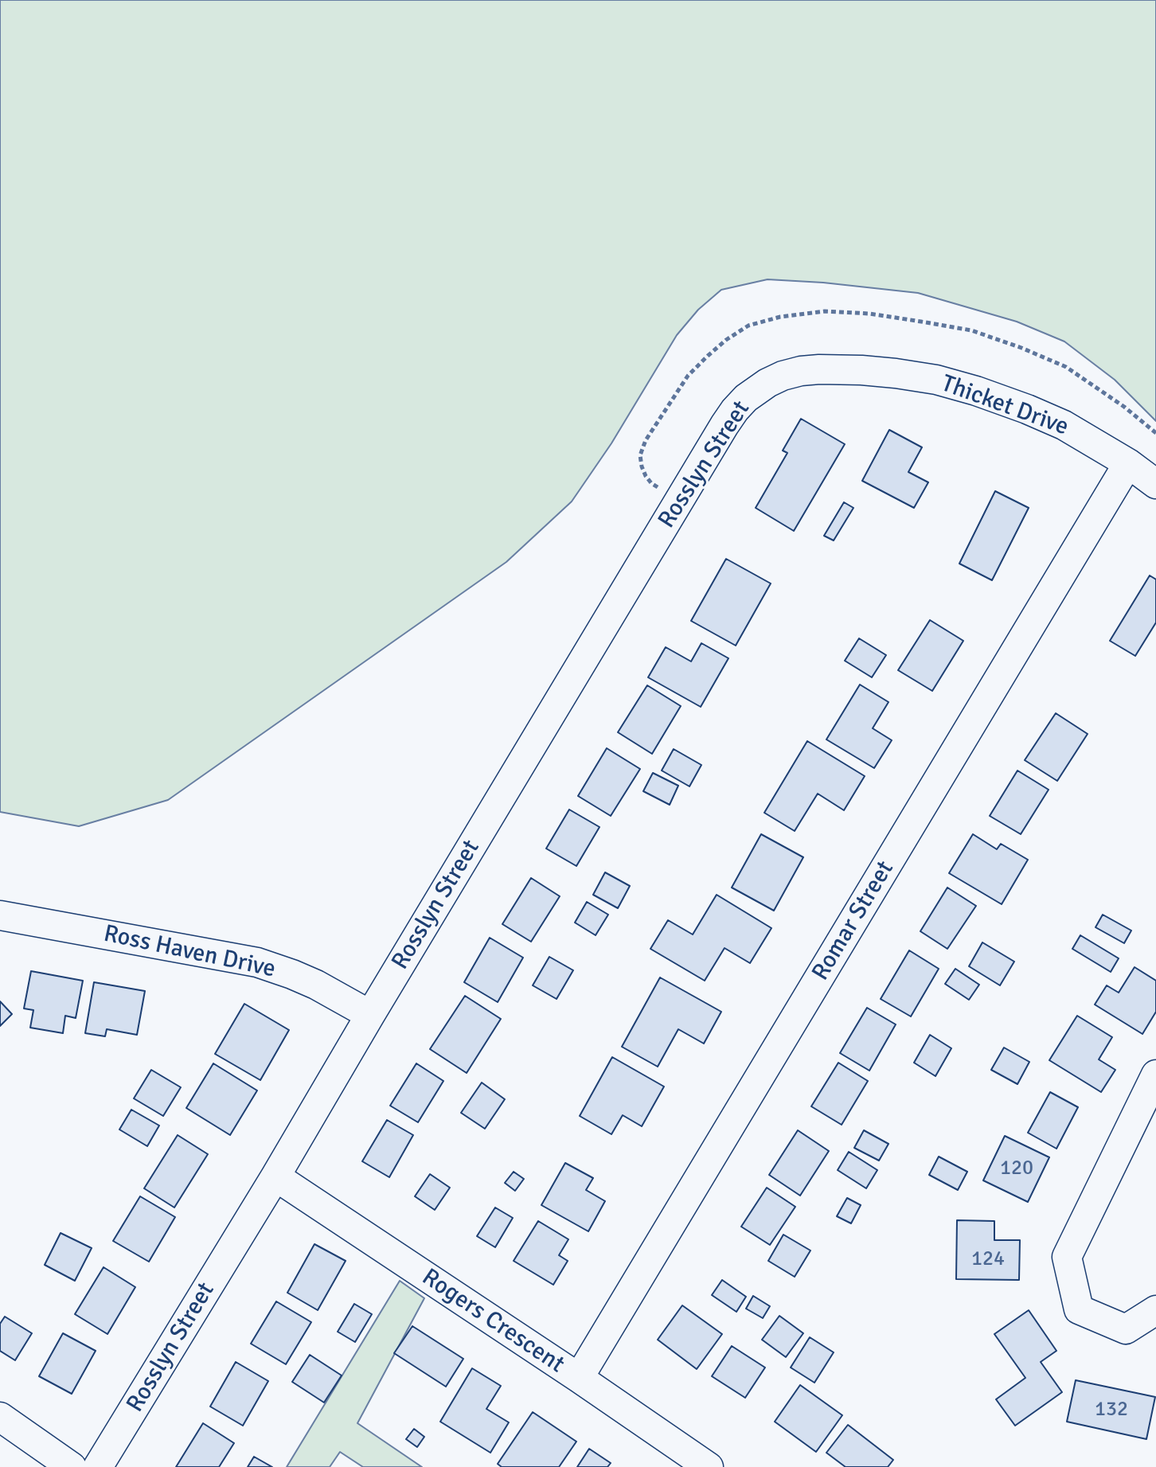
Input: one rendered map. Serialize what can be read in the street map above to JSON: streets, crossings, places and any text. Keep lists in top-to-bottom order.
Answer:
{
  "streets": {
    "street": [
      "Thicket Drive",
      "Rosslyn Street",
      "Romar Street",
      "Ross Haven Drive",
      "Rogers Crescent"
    ]
  },
  "crossings": [
    ["Thicket Drive", "Rosslyn Street"],
    ["Thicket Drive", "Romar Street"],
    ["Rosslyn Street", "Ross Haven Drive"],
    ["Rosslyn Street", "Rogers Crescent"],
    ["Romar Street", "Rogers Crescent"]
  ],
  "house_numbers": ["120", "124", "132"]
}
